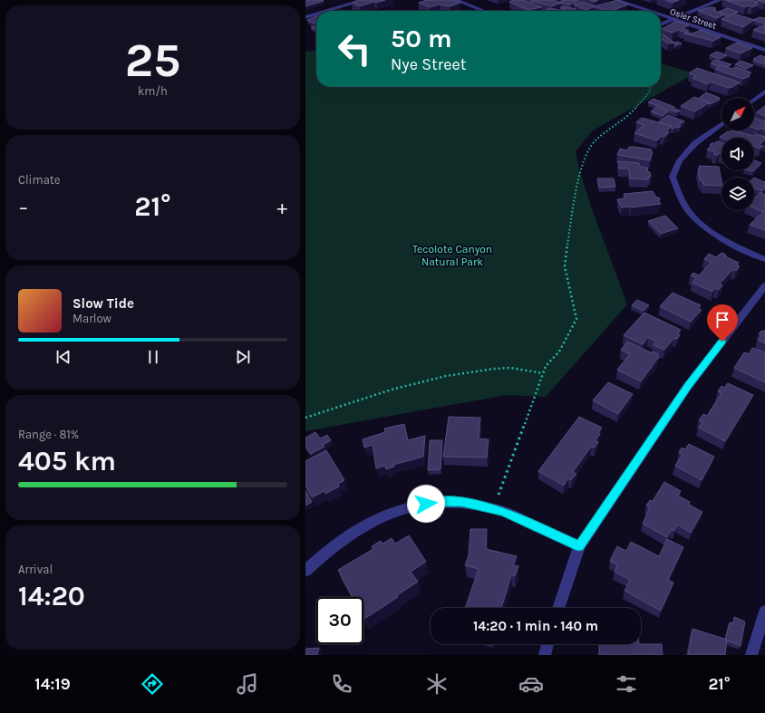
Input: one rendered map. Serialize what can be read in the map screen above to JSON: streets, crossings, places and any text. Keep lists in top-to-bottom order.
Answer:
{
  "streets": {
    "street": ["Osler Street"]
  },
  "parks": ["Tecolote Canyon Natural Park"],
  "north": "top right",
  "page": {
    "tile": [
      ["25", "km/h"],
      "Climate",
      ["Range · 81%", "405 km"],
      ["Arrival", "14:20"]
    ],
    "turn": ["50 m", "Nye Street"],
    "heat": ["−", "21°", "+"],
    "song": ["Slow Tide", "Marlow"],
    "limit": "30",
    "trip": "14:20 · 1 min · 140 m",
    "tabs": ["14:19", "21°"]
  }
}
